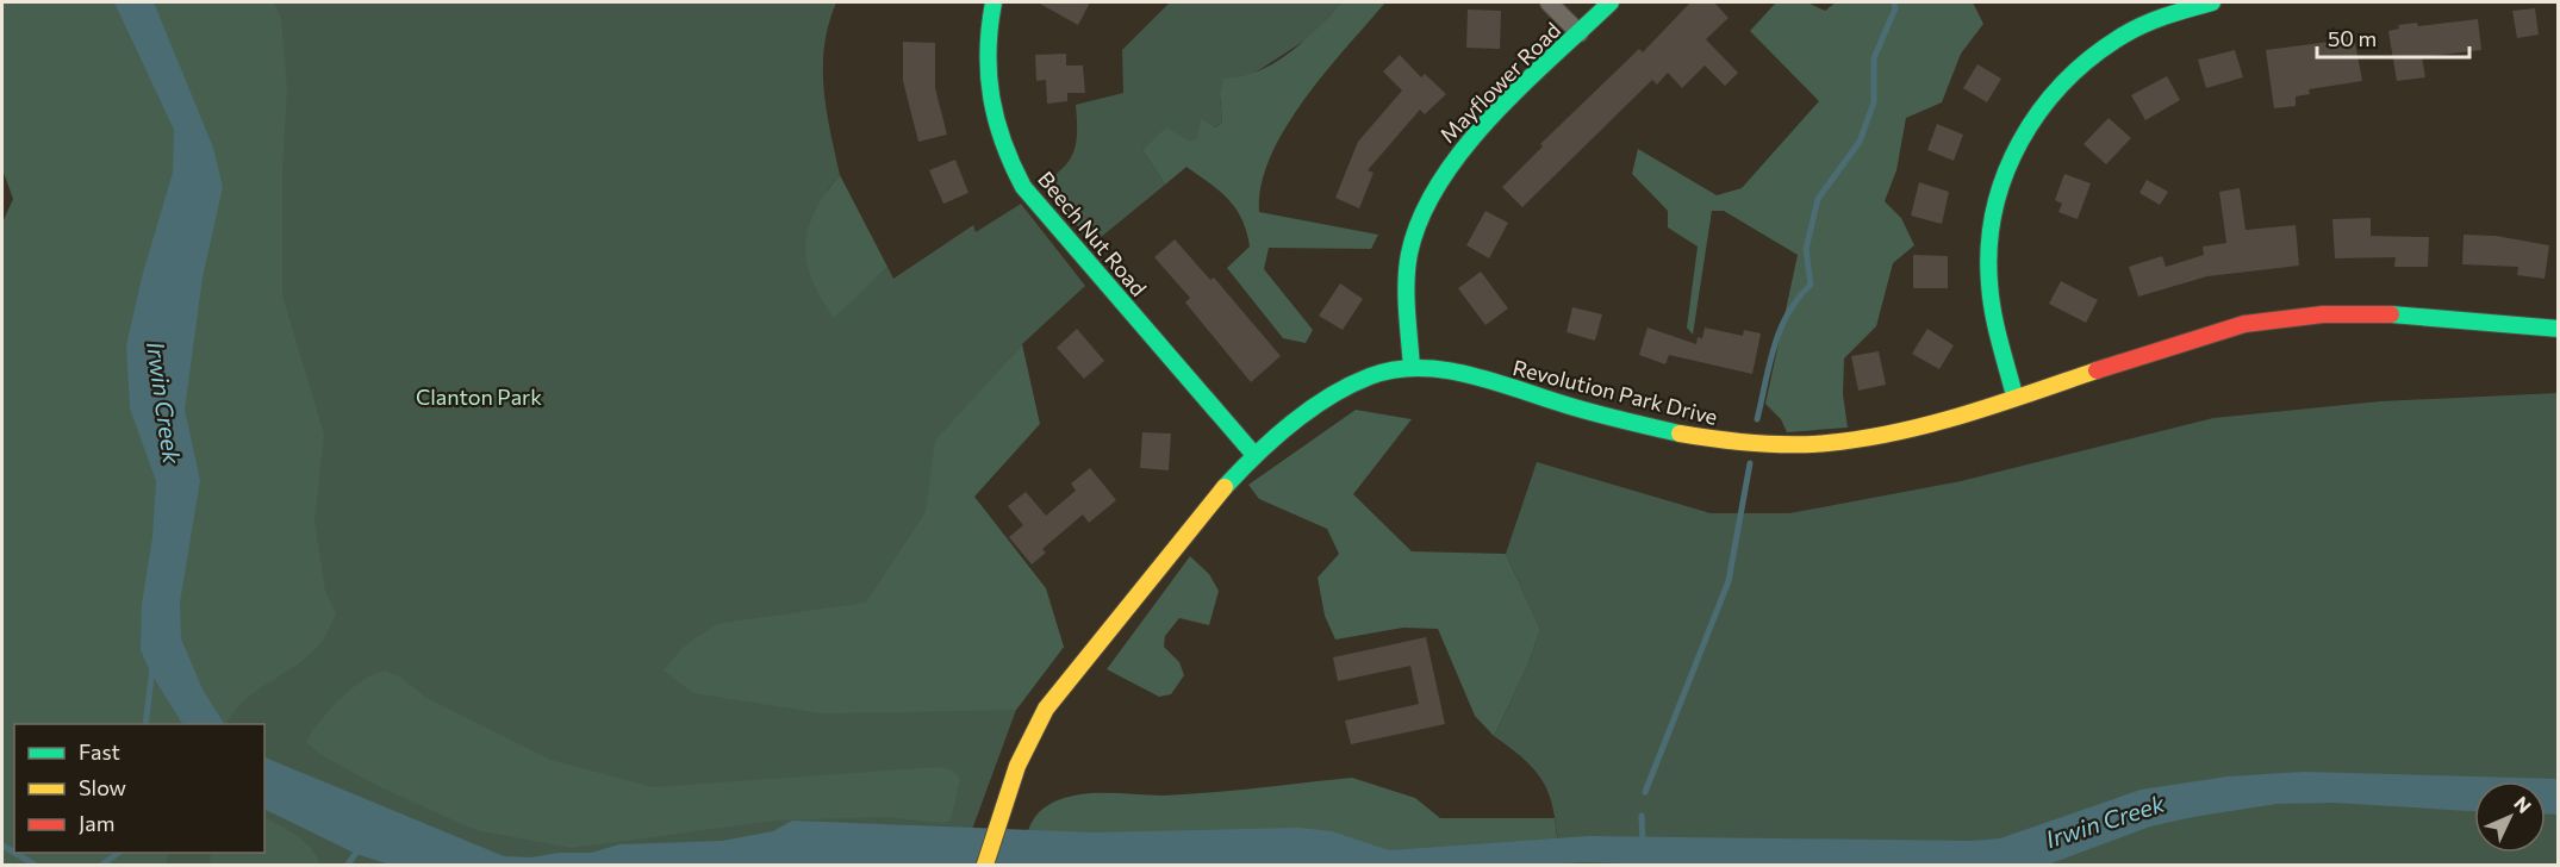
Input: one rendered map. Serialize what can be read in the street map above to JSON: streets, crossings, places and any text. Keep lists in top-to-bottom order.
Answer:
{
  "streets": {
    "street": ["Mayflower Road", "Beech Nut Road", "Revolution Park Drive"]
  },
  "crossings": [
    ["Mayflower Road", "Revolution Park Drive"],
    ["Beech Nut Road", "Revolution Park Drive"]
  ],
  "water": ["Irwin Creek"],
  "parks": ["Clanton Park"],
  "legend": ["Fast", "Slow", "Jam"],
  "scale_bar": "50 m",
  "north": "top right"
}
